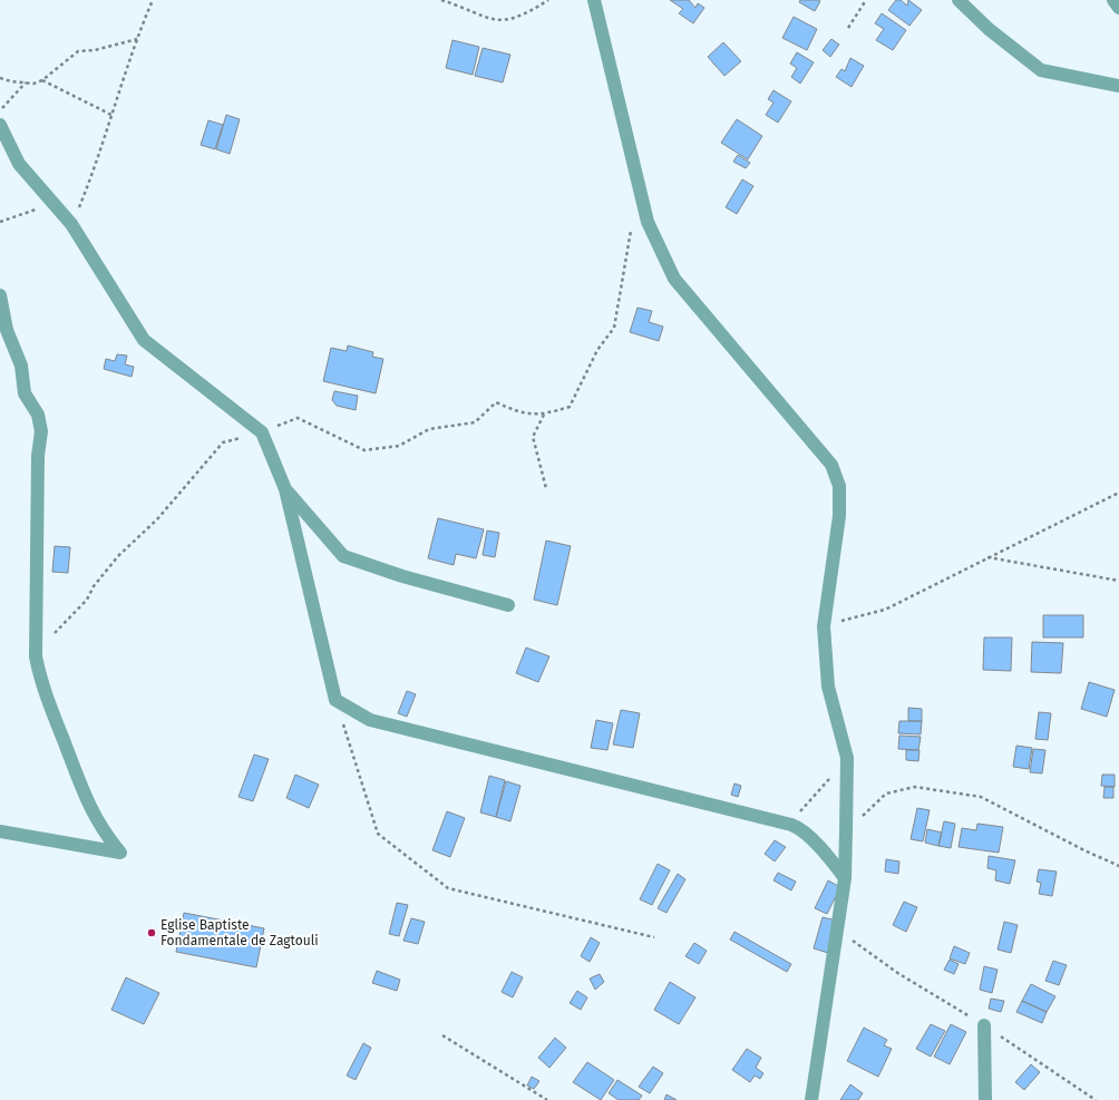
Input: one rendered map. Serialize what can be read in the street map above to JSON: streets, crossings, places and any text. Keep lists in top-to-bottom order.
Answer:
{
  "places": ["Eglise Baptiste Fondamentale de Zagtouli"]
}
